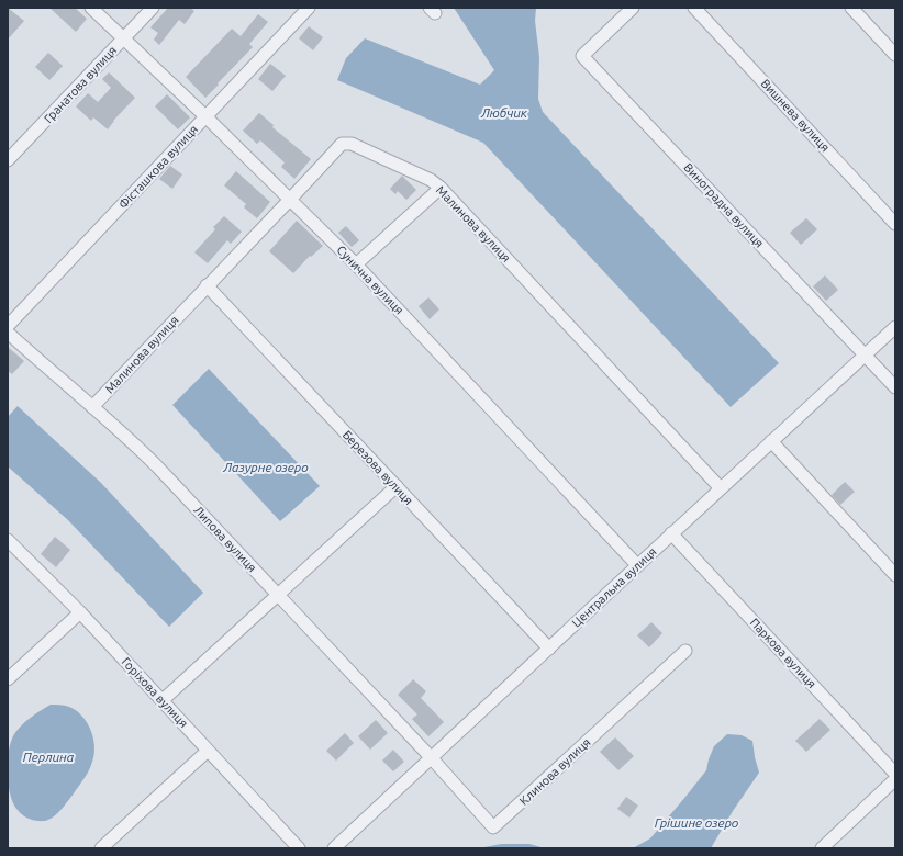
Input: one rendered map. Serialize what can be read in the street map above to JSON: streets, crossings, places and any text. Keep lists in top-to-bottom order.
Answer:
{
  "streets": {
    "street": [
      "Гранатова вулиця",
      "Вишнева вулиця",
      "Фісташкова вулиця",
      "Виноградна вулиця",
      "Малинова вулиця",
      "Сунична вулиця",
      "Березова вулиця",
      "Липова вулиця",
      "Центральна вулиця",
      "Паркова вулиця",
      "Горіхова вулиця",
      "Клинова вулиця"
    ]
  },
  "crossings": [
    ["Гранатова вулиця", "Сунична вулиця"],
    ["Фісташкова вулиця", "Сунична вулиця"],
    ["Виноградна вулиця", "Центральна вулиця"],
    ["Малинова вулиця", "Сунична вулиця"],
    ["Малинова вулиця", "Березова вулиця"],
    ["Малинова вулиця", "Липова вулиця"],
    ["Малинова вулиця", "Центральна вулиця"],
    ["Сунична вулиця", "Центральна вулиця"],
    ["Березова вулиця", "Центральна вулиця"],
    ["Липова вулиця", "Центральна вулиця"],
    ["Липова вулиця", "Клинова вулиця"],
    ["Центральна вулиця", "Паркова вулиця"],
    ["Центральна вулиця", "Клинова вулиця"]
  ],
  "water": [
    "Любчик",
    "Лазурне озеро",
    "Перлина",
    "Грішине озеро"
  ]
}
